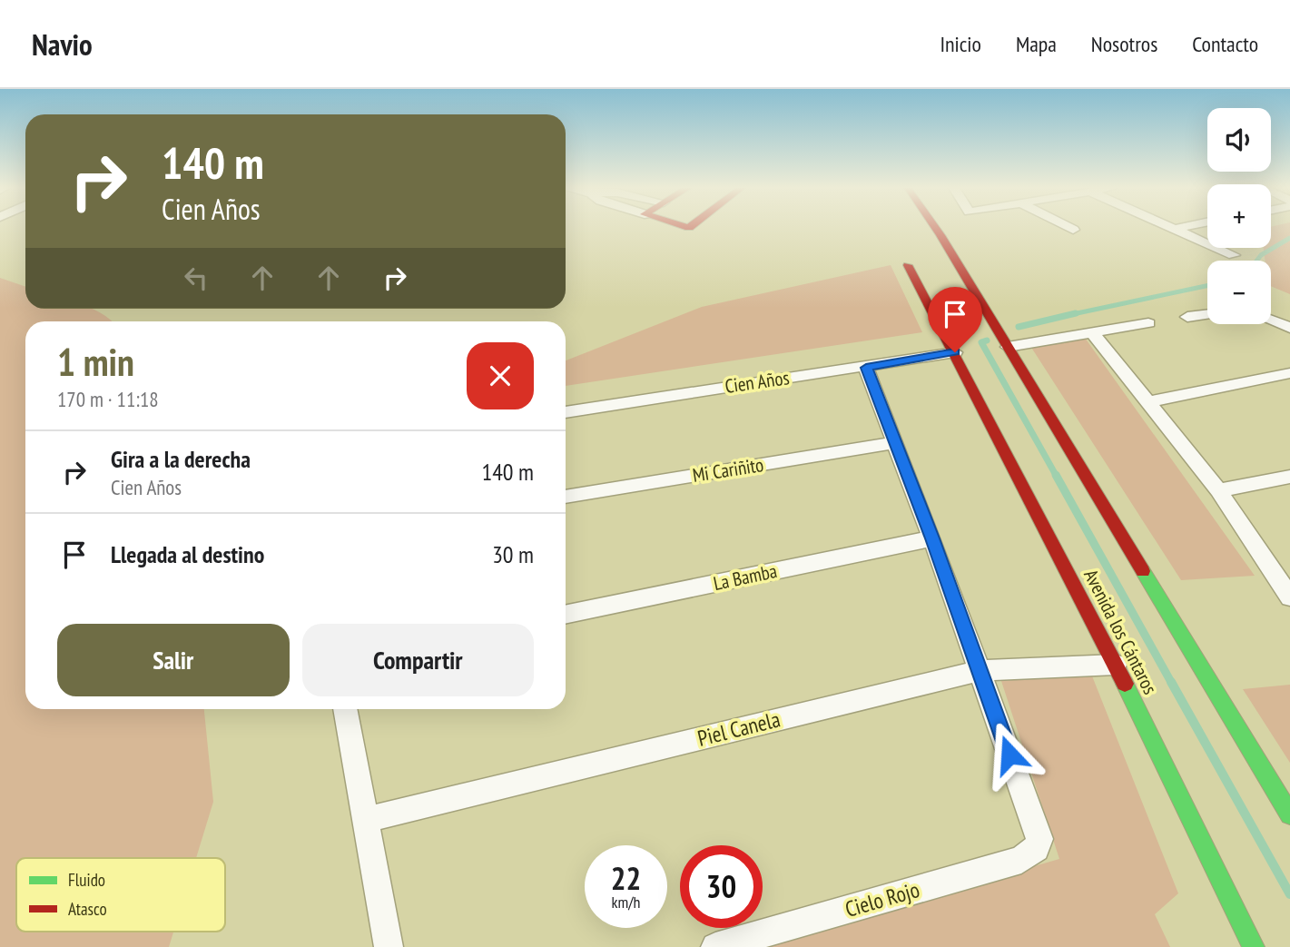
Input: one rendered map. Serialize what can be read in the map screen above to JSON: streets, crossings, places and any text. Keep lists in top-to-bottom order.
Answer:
{
  "streets": {
    "street": [
      "Cien Años",
      "Mi Cariñito",
      "La Bamba",
      "Avenida los Cántaros",
      "Piel Canela",
      "Cielo Rojo"
    ]
  },
  "crossings": [
    ["Cien Años", "Avenida los Cántaros"],
    ["Avenida los Cántaros", "Piel Canela"],
    ["Piel Canela", "Cielo Rojo"]
  ],
  "legend": ["Fluido", "Atasco"],
  "page": {
    "header": "Navio",
    "nav": [
      "Inicio",
      "Mapa",
      "Nosotros",
      "Contacto"
    ],
    "map_buttons": ["+", "−"],
    "turn": ["140 m", "Cien Años"],
    "heading": ["1 min", "170 m · 11:18"],
    "list": [
      {
        "name": "Gira a la derecha",
        "note": "Cien Años",
        "value": "140 m"
      },
      {
        "name": "Llegada al destino",
        "value": "30 m"
      }
    ],
    "buttons": ["Salir", "Compartir"],
    "speed": "22 km/h",
    "limit": "30"
  }
}
